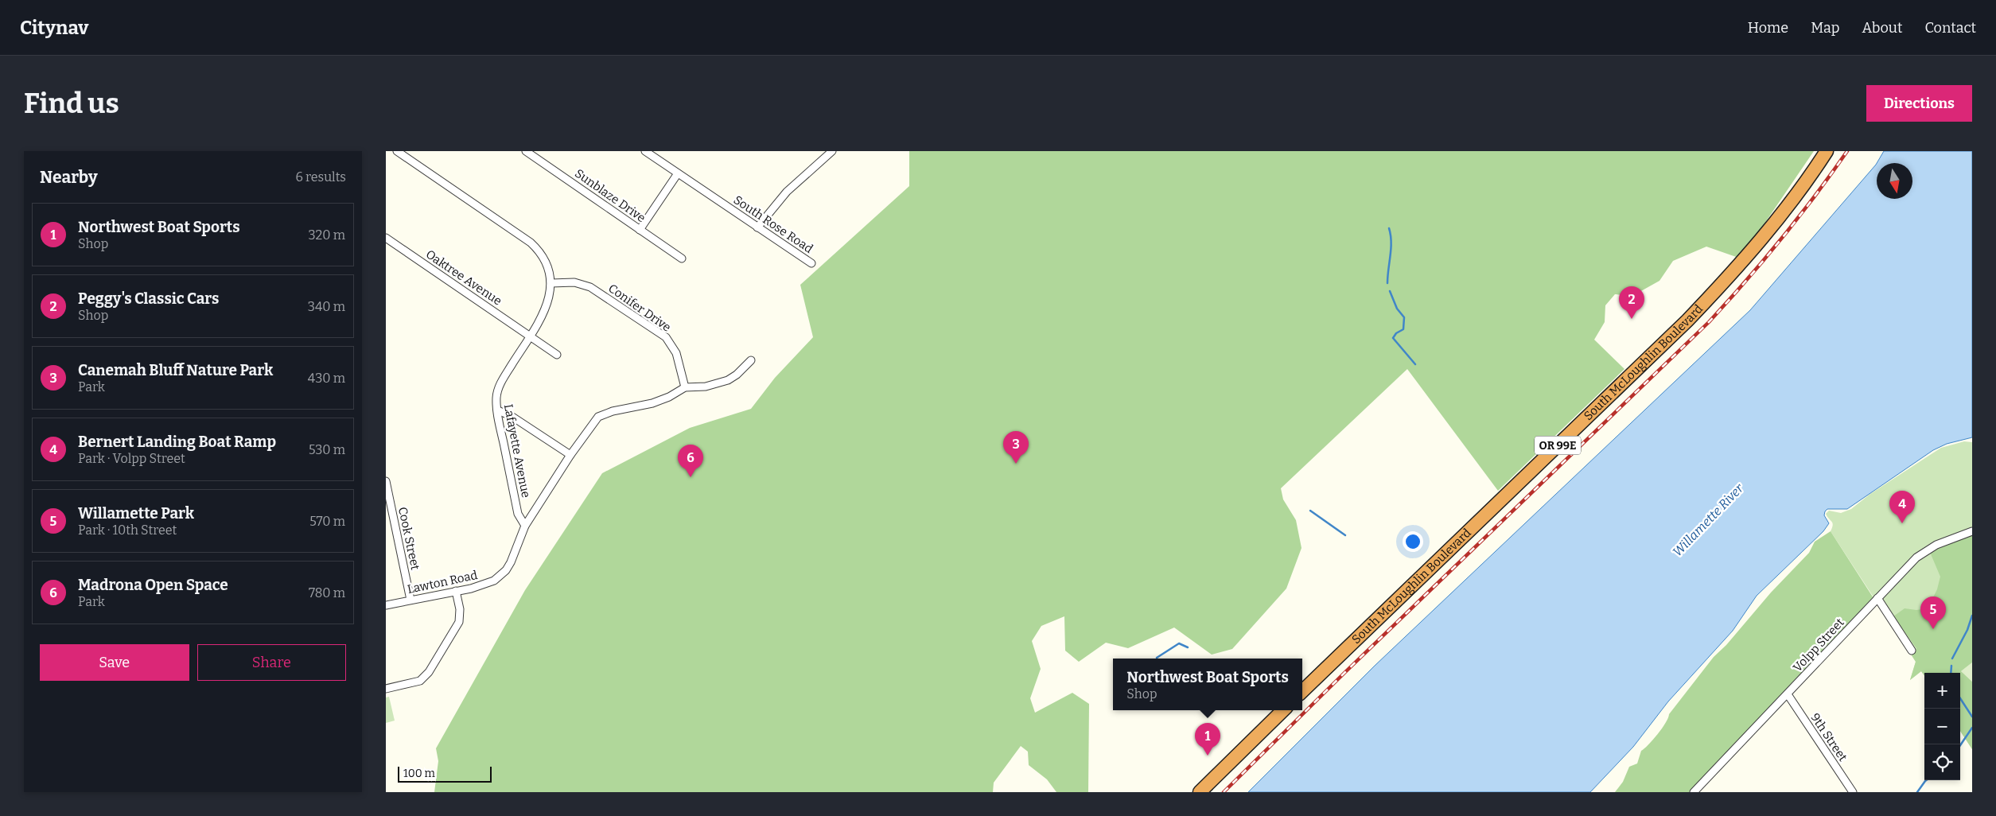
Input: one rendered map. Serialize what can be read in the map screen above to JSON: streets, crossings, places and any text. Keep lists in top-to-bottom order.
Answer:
{
  "streets": {
    "highway": ["South McLoughlin Boulevard", "OR 99E"],
    "street": [
      "Sunblaze Drive",
      "South Rose Road",
      "Oaktree Avenue",
      "Conifer Drive",
      "Lafayette Avenue",
      "Cook Street",
      "Lawton Road",
      "Volpp Street",
      "9th Street"
    ]
  },
  "crossings": [
    ["Oaktree Avenue", "Lafayette Avenue"],
    ["Conifer Drive", "Lafayette Avenue"],
    ["Lafayette Avenue", "Lawton Road"],
    ["Cook Street", "Lawton Road"],
    ["Volpp Street", "9th Street"]
  ],
  "water": ["Willamette River"],
  "scale_bar": "100 m",
  "north": "bottom",
  "page": {
    "header": "Citynav",
    "nav": [
      "Home",
      "Map",
      "About",
      "Contact"
    ],
    "buttons": [
      "Directions",
      ["Save", "Share"]
    ],
    "title": "Find us",
    "heading": ["Nearby", "6 results"],
    "list": [
      {
        "mark": "1",
        "name": "Northwest Boat Sports",
        "note": "Shop",
        "value": "320 m"
      },
      {
        "mark": "2",
        "name": "Peggy's Classic Cars",
        "note": "Shop",
        "value": "340 m"
      },
      {
        "mark": "3",
        "name": "Canemah Bluff Nature Park",
        "note": "Park",
        "value": "430 m"
      },
      {
        "mark": "4",
        "name": "Bernert Landing Boat Ramp",
        "note": "Park · Volpp Street",
        "value": "530 m"
      },
      {
        "mark": "5",
        "name": "Willamette Park",
        "note": "Park · 10th Street",
        "value": "570 m"
      },
      {
        "mark": "6",
        "name": "Madrona Open Space",
        "note": "Park",
        "value": "780 m"
      }
    ],
    "pins": [
      "2",
      "3",
      "6",
      "4",
      "5",
      "1"
    ],
    "popup": ["Northwest Boat Sports", "Shop"],
    "map_buttons": ["+", "−"],
    "scale": "100 m"
  }
}
